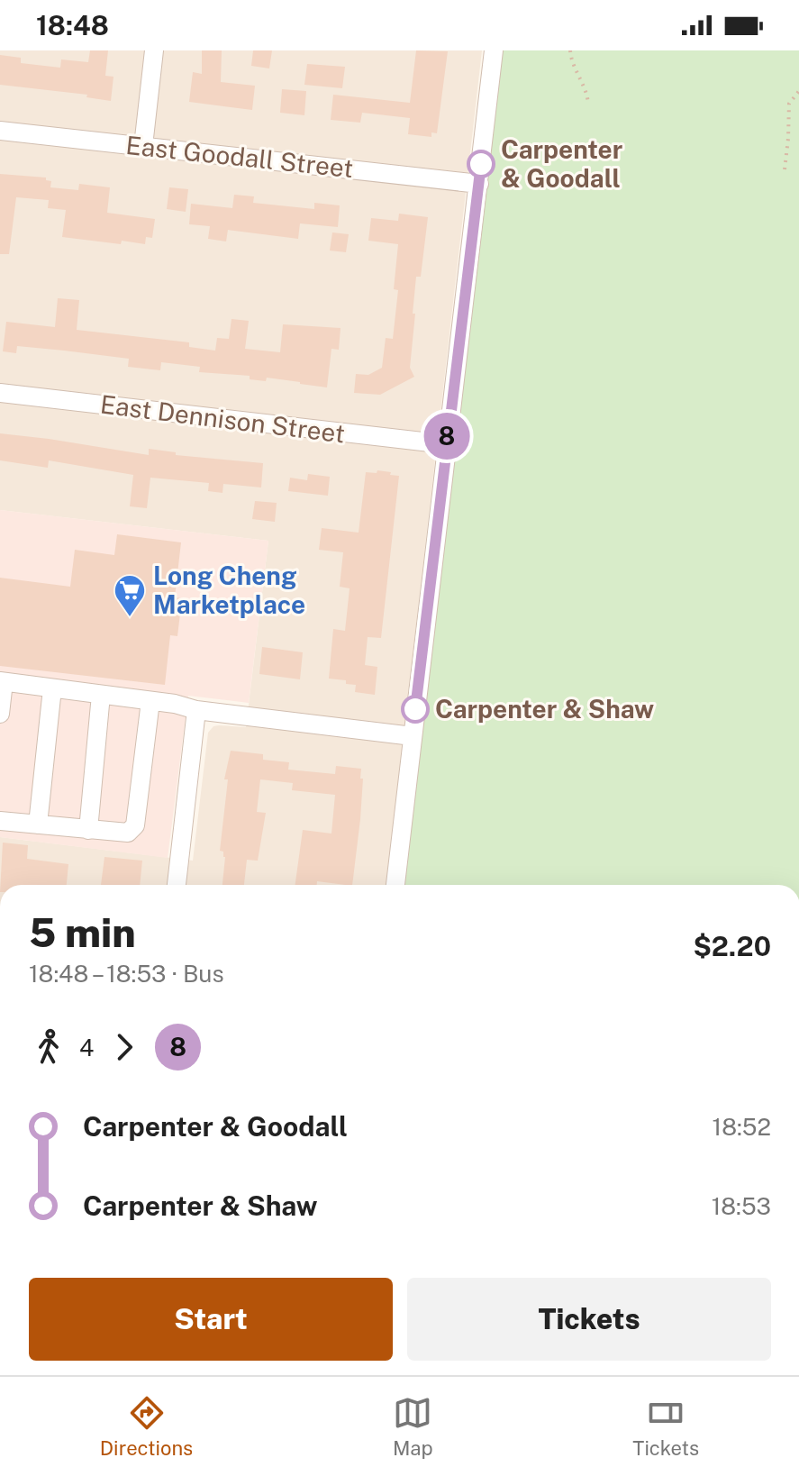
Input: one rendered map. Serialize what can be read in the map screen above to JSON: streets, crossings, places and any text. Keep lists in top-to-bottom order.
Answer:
{
  "streets": {
    "street": ["East Goodall Street", "East Dennison Street"]
  },
  "places": {
    "other": ["Carpenter & Goodall", "Carpenter & Shaw"],
    "supermarket": ["Long Cheng Marketplace"]
  },
  "lines": ["bus line 8"],
  "page": {
    "status": "18:48",
    "on_map": "8",
    "heading": ["5 min", "18:48 – 18:53 · Bus", "$2.20"],
    "legs": ["4", "8"],
    "list": [
      {
        "name": "Carpenter & Goodall",
        "value": "18:52"
      },
      {
        "name": "Carpenter & Shaw",
        "value": "18:53"
      }
    ],
    "buttons": ["Start", "Tickets"],
    "tabs": ["Directions", "Map", "Tickets"]
  }
}
